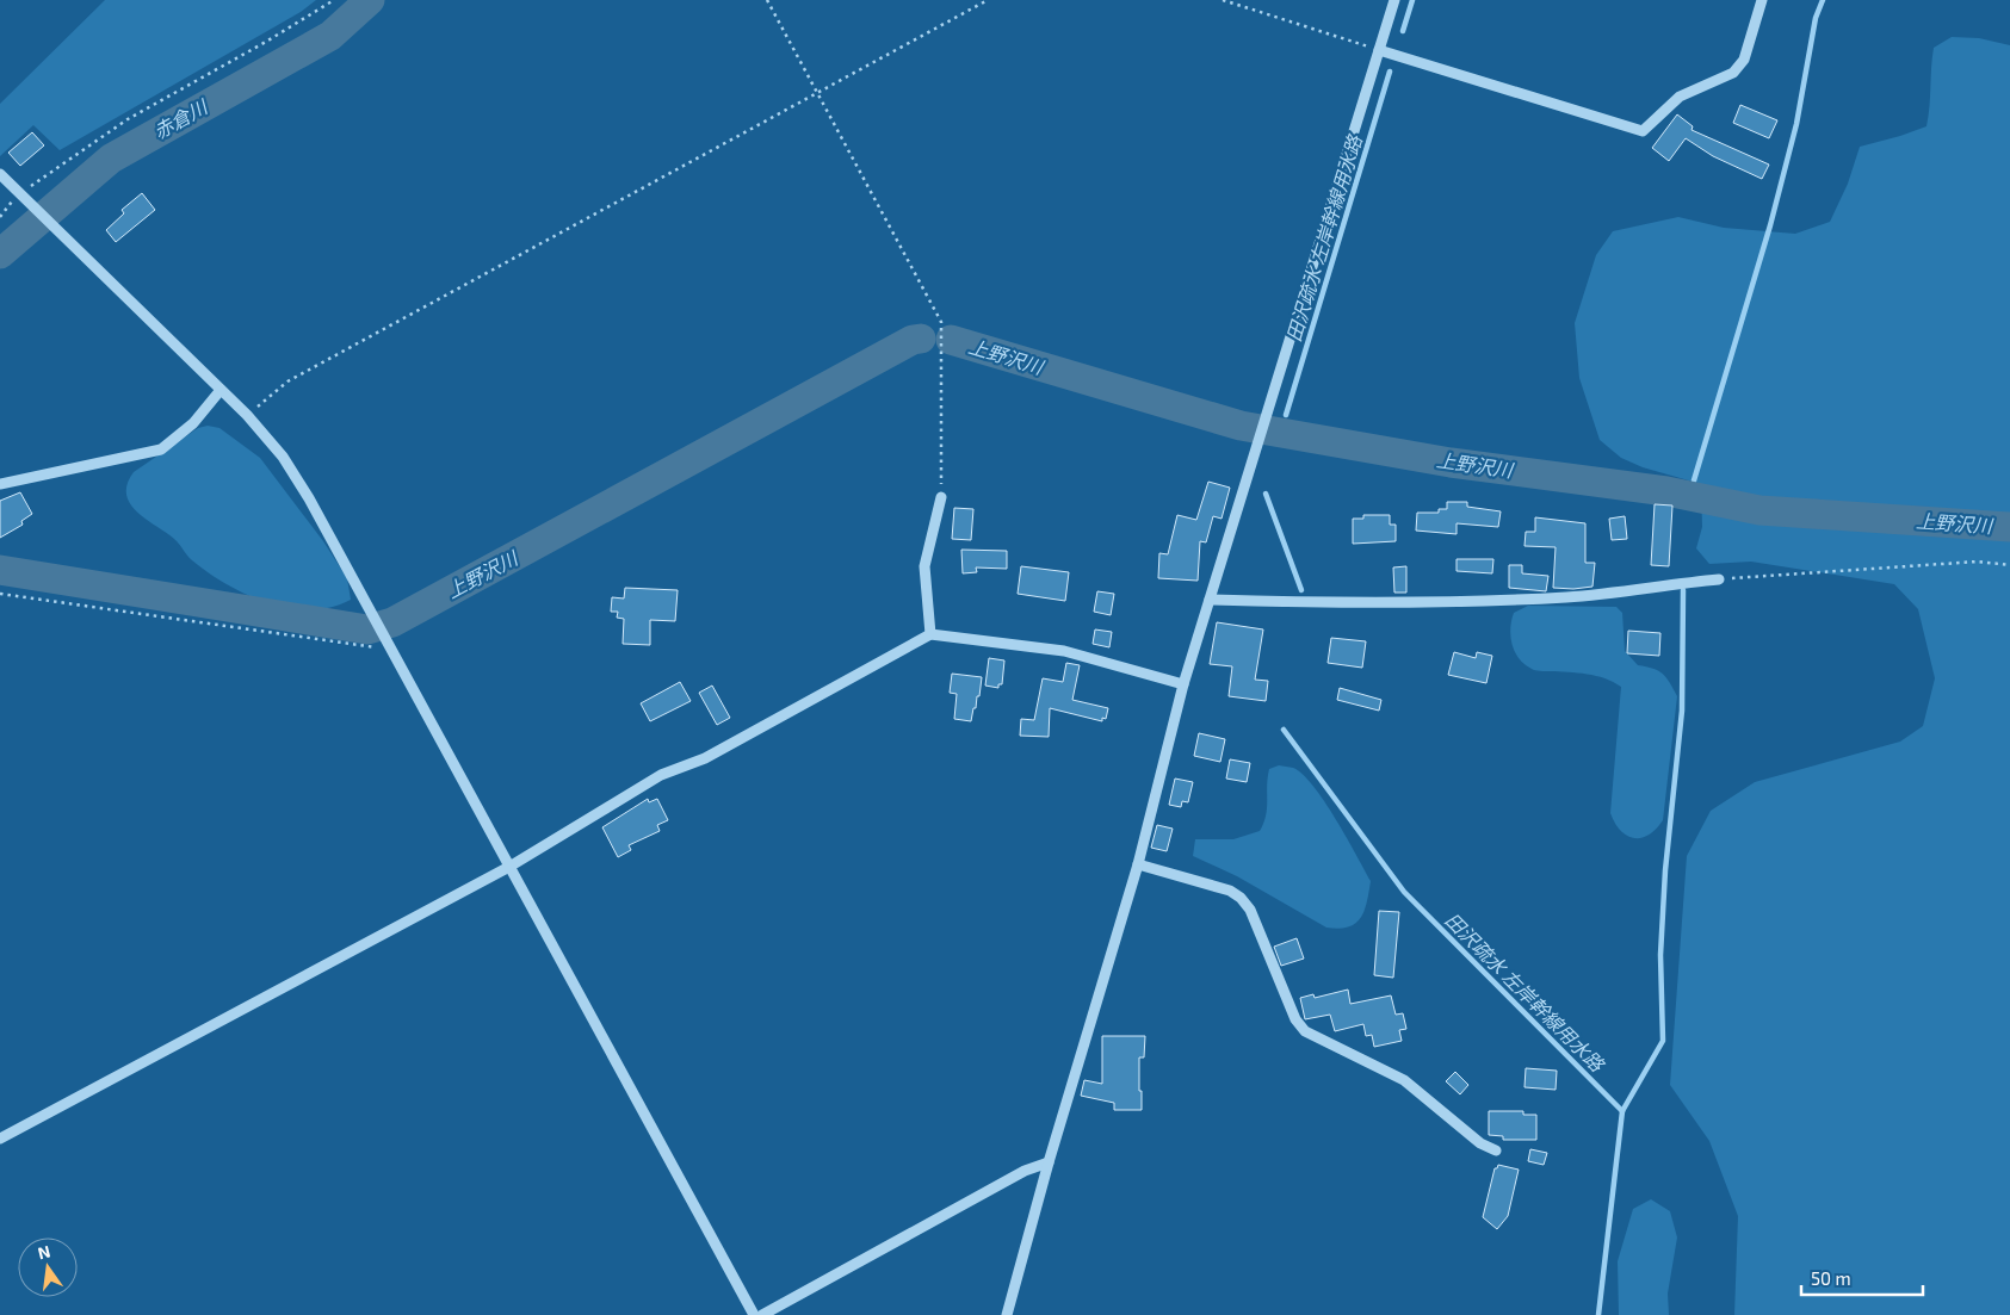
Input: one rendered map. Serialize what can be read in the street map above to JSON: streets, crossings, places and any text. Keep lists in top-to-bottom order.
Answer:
{
  "water": ["赤倉川", "田沢疏水 左岸幹線用水路", "上野沢川"],
  "scale_bar": "50 m",
  "north": "top"
}
